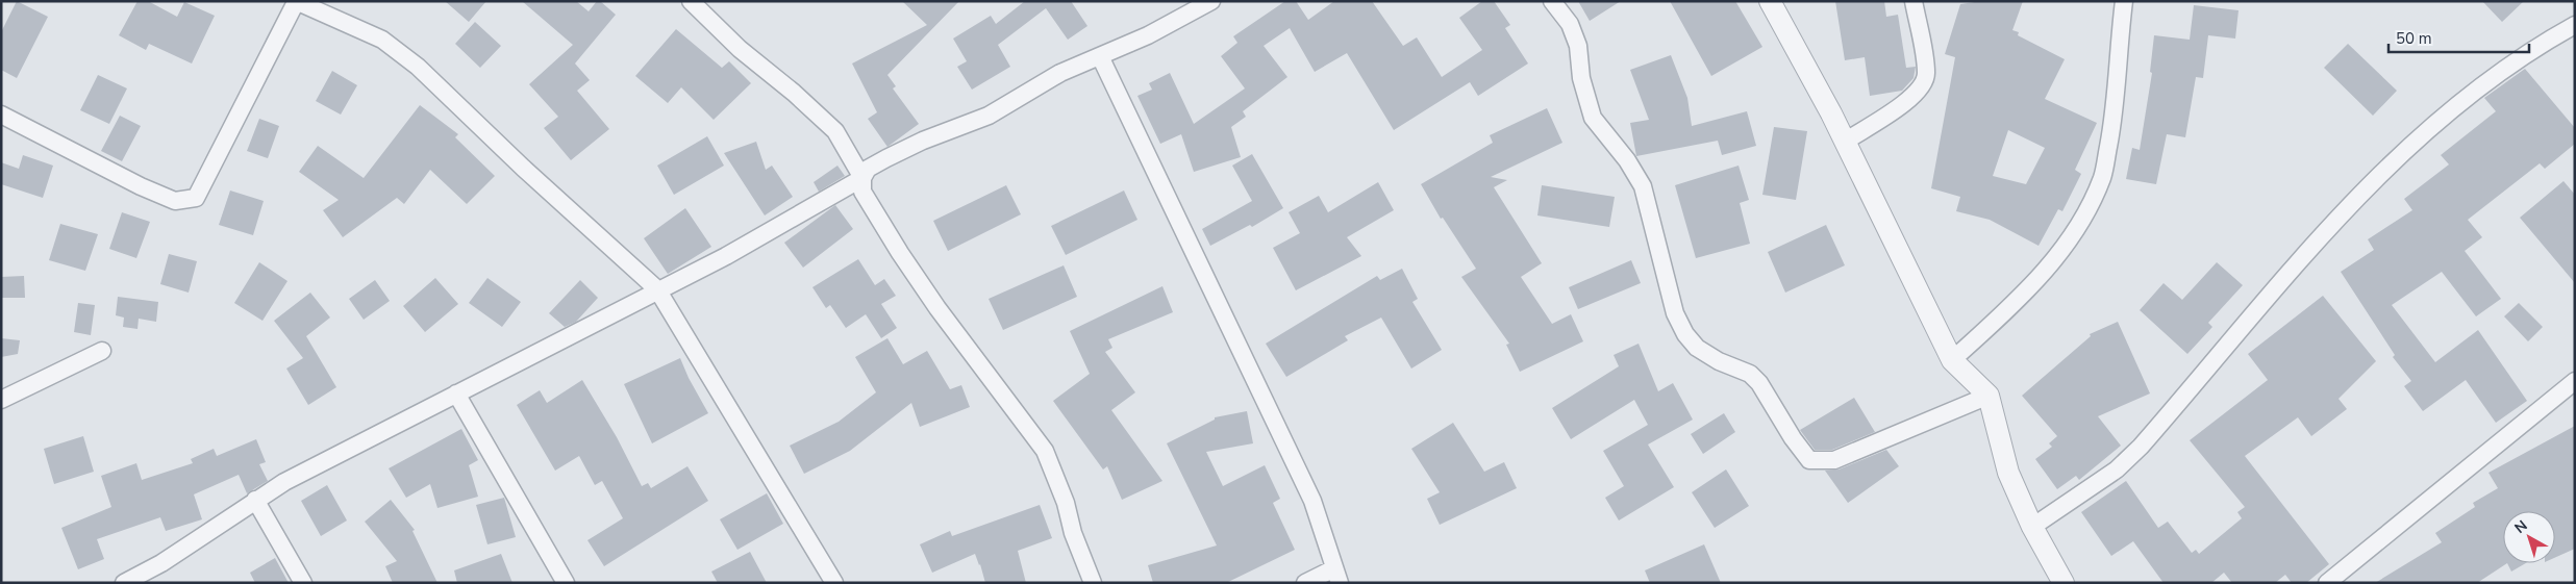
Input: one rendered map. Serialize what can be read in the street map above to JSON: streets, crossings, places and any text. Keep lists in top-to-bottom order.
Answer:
{
  "scale_bar": "50 m",
  "north": "top left"
}
